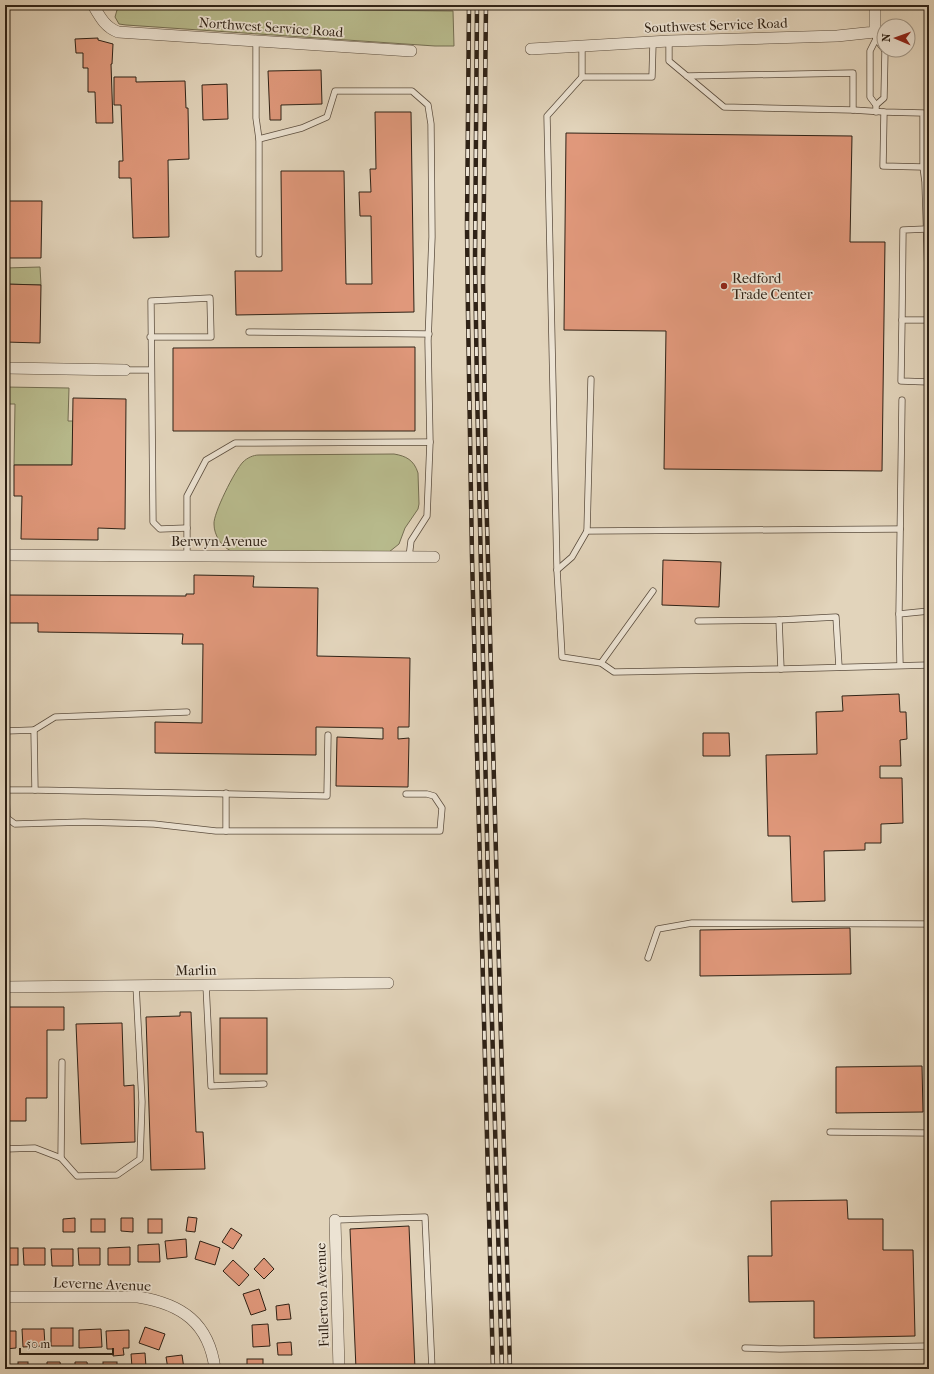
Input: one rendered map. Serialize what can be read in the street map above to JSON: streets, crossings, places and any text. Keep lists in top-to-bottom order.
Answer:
{
  "streets": {
    "street": [
      "Southwest Service Road",
      "Northwest Service Road",
      "Berwyn Avenue",
      "Marlin",
      "Leverne Avenue",
      "Fullerton Avenue"
    ]
  },
  "places": ["Redford Trade Center"],
  "scale_bar": "50 m",
  "north": "left"
}
